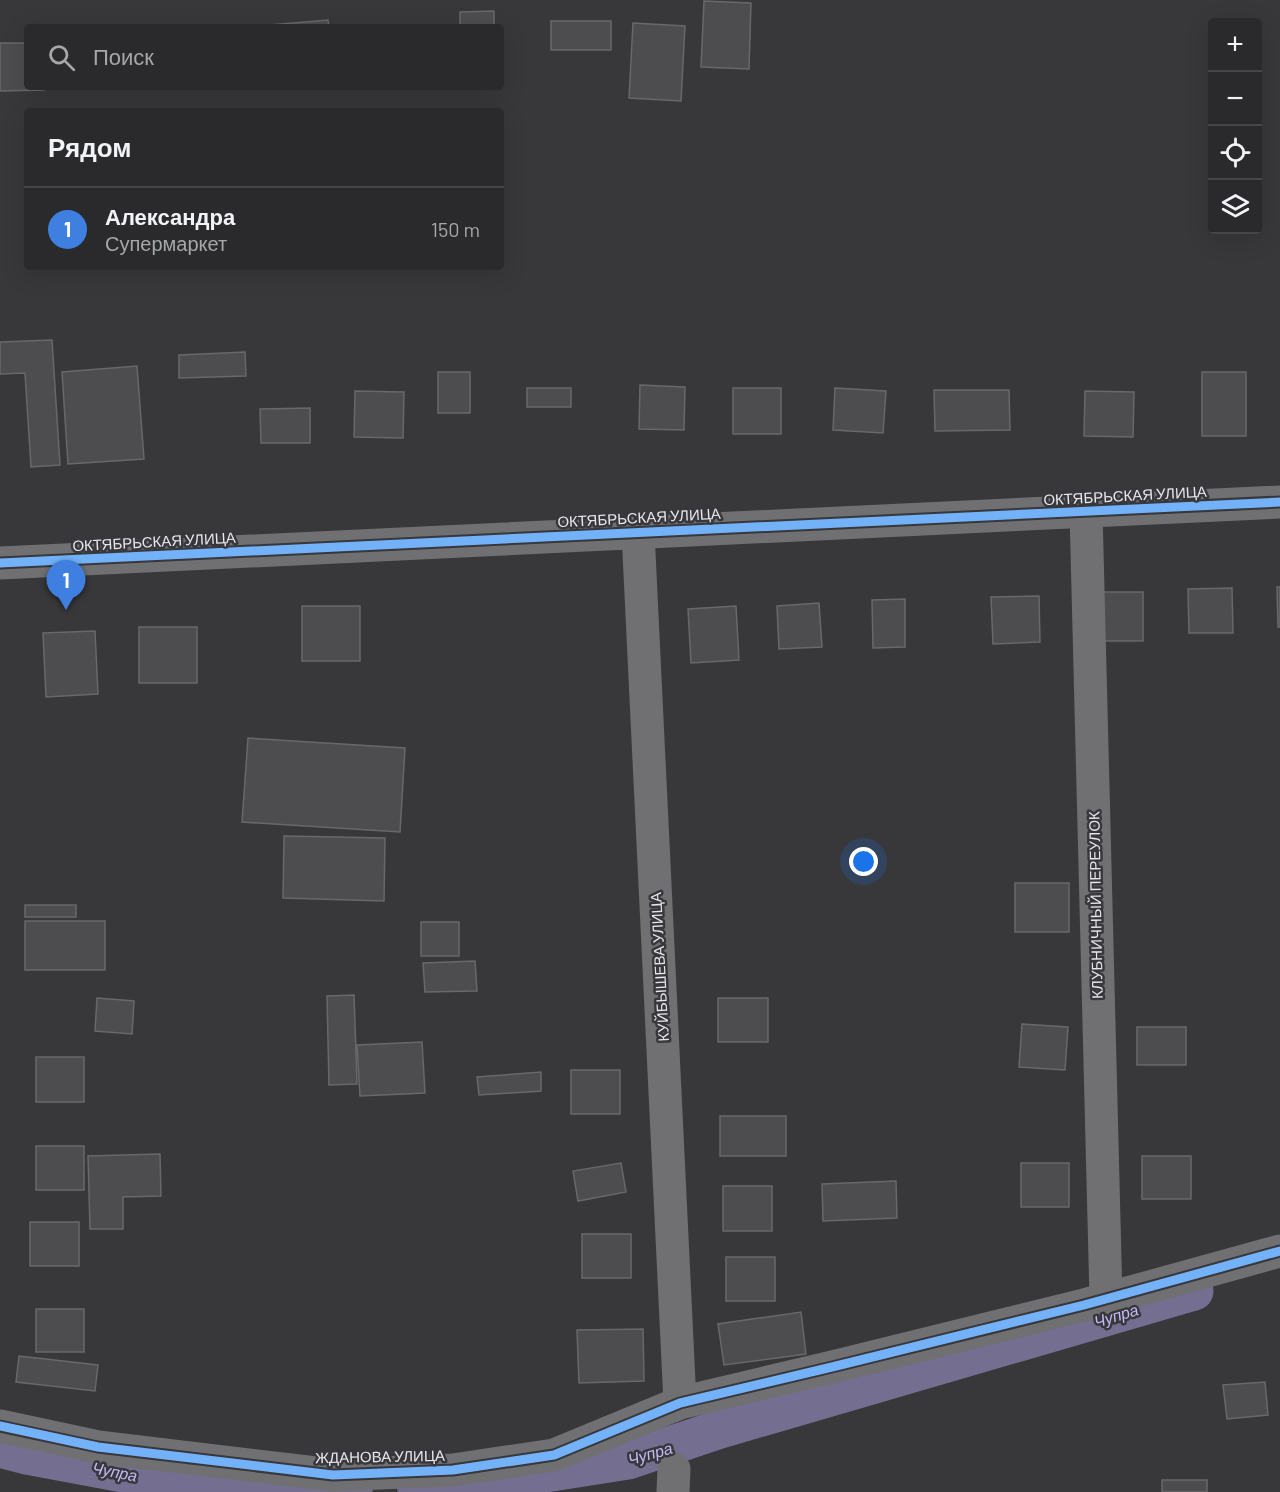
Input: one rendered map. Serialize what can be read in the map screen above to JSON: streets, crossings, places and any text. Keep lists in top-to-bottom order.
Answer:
{
  "streets": {
    "street": [
      "ОКТЯБРЬСКАЯ УЛИЦА",
      "КЛУБНИЧНЫЙ ПЕРЕУЛОК",
      "КУЙБЫШЕВА УЛИЦА",
      "ЖДАНОВА УЛИЦА"
    ]
  },
  "crossings": [
    ["ОКТЯБРЬСКАЯ УЛИЦА", "КЛУБНИЧНЫЙ ПЕРЕУЛОК"],
    ["ОКТЯБРЬСКАЯ УЛИЦА", "КУЙБЫШЕВА УЛИЦА"],
    ["КЛУБНИЧНЫЙ ПЕРЕУЛОК", "ЖДАНОВА УЛИЦА"],
    ["КУЙБЫШЕВА УЛИЦА", "ЖДАНОВА УЛИЦА"]
  ],
  "water": ["Чупра"],
  "page": {
    "map_buttons": ["+", "−"],
    "search": "Поиск",
    "heading": "Рядом",
    "list": [
      {
        "mark": "1",
        "name": "Александра",
        "note": "Супермаркет",
        "value": "150 m"
      }
    ],
    "pins": "1"
  }
}
